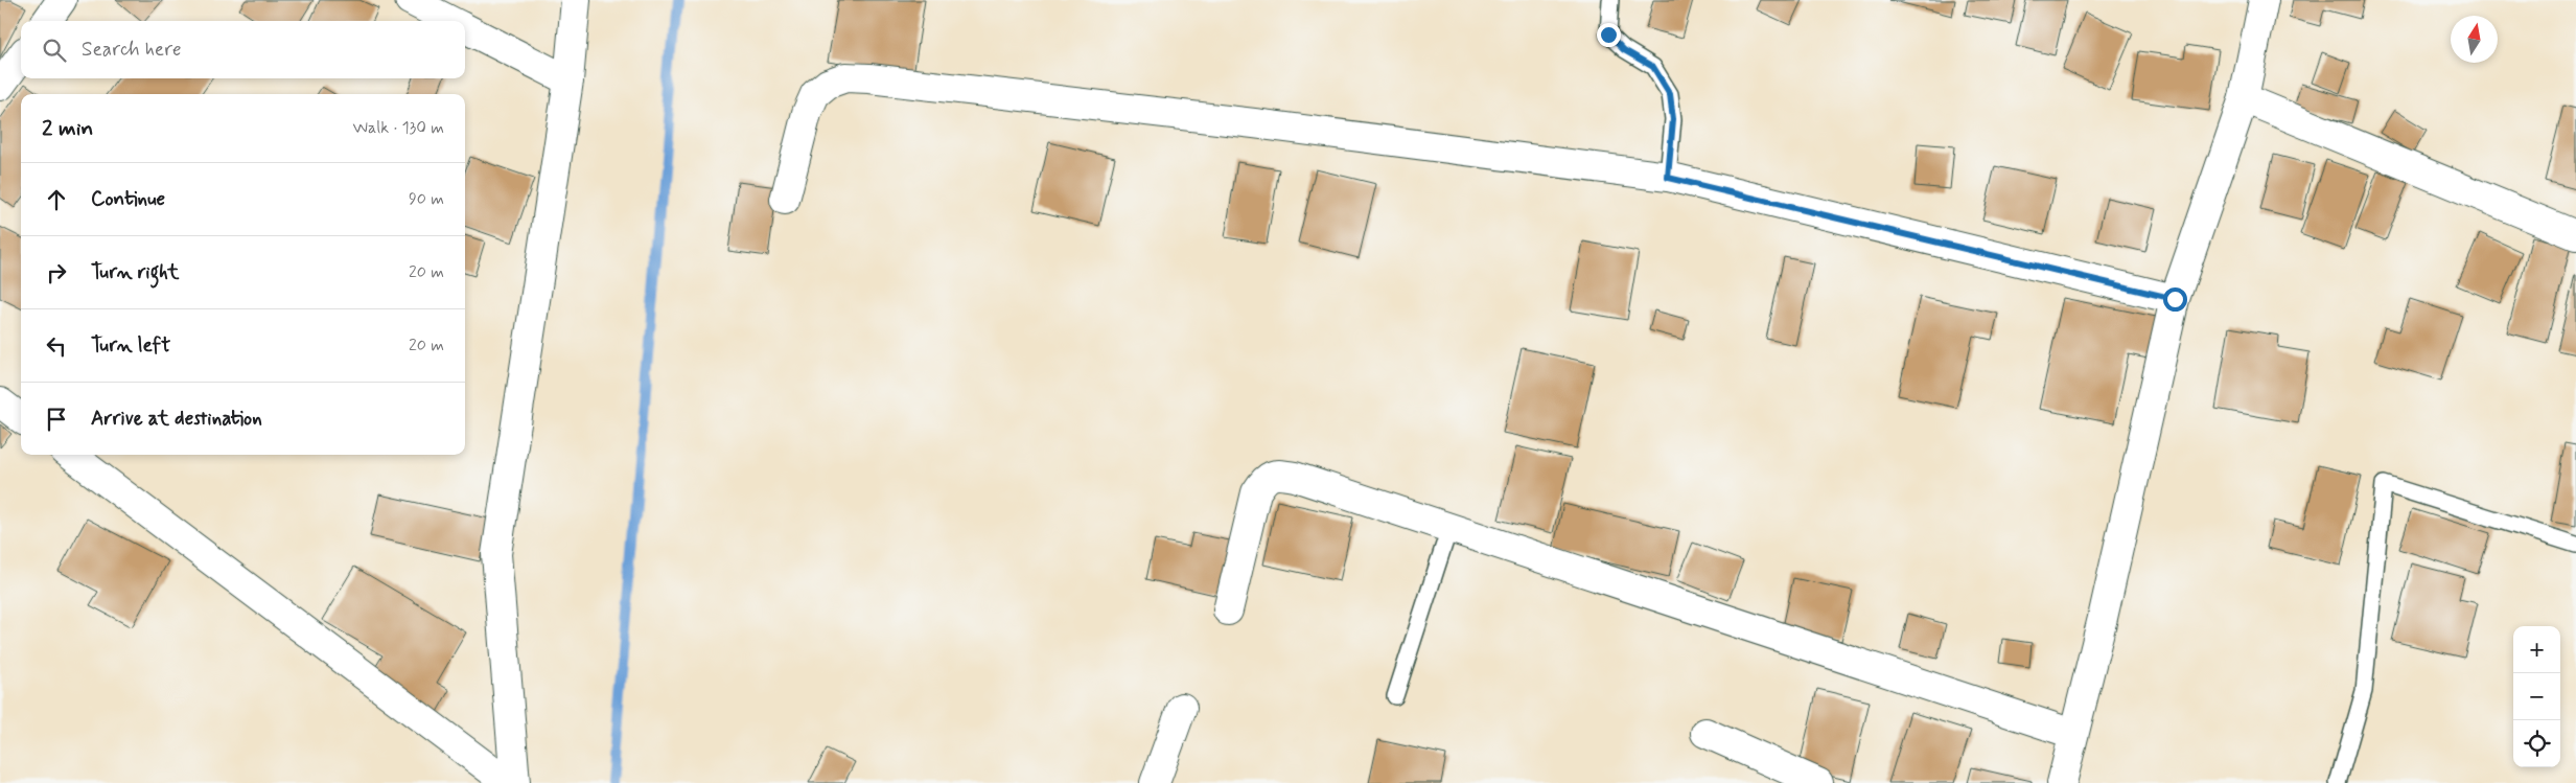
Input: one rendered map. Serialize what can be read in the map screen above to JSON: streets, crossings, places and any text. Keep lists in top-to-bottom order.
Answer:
{
  "north": "top",
  "page": {
    "search": "Search here",
    "heading": ["2 min", "Walk · 130 m"],
    "list": [
      ["Continue", "90 m"],
      ["Turn right", "20 m"],
      ["Turn left", "20 m"],
      "Arrive at destination"
    ],
    "map_buttons": ["+", "−"]
  }
}
